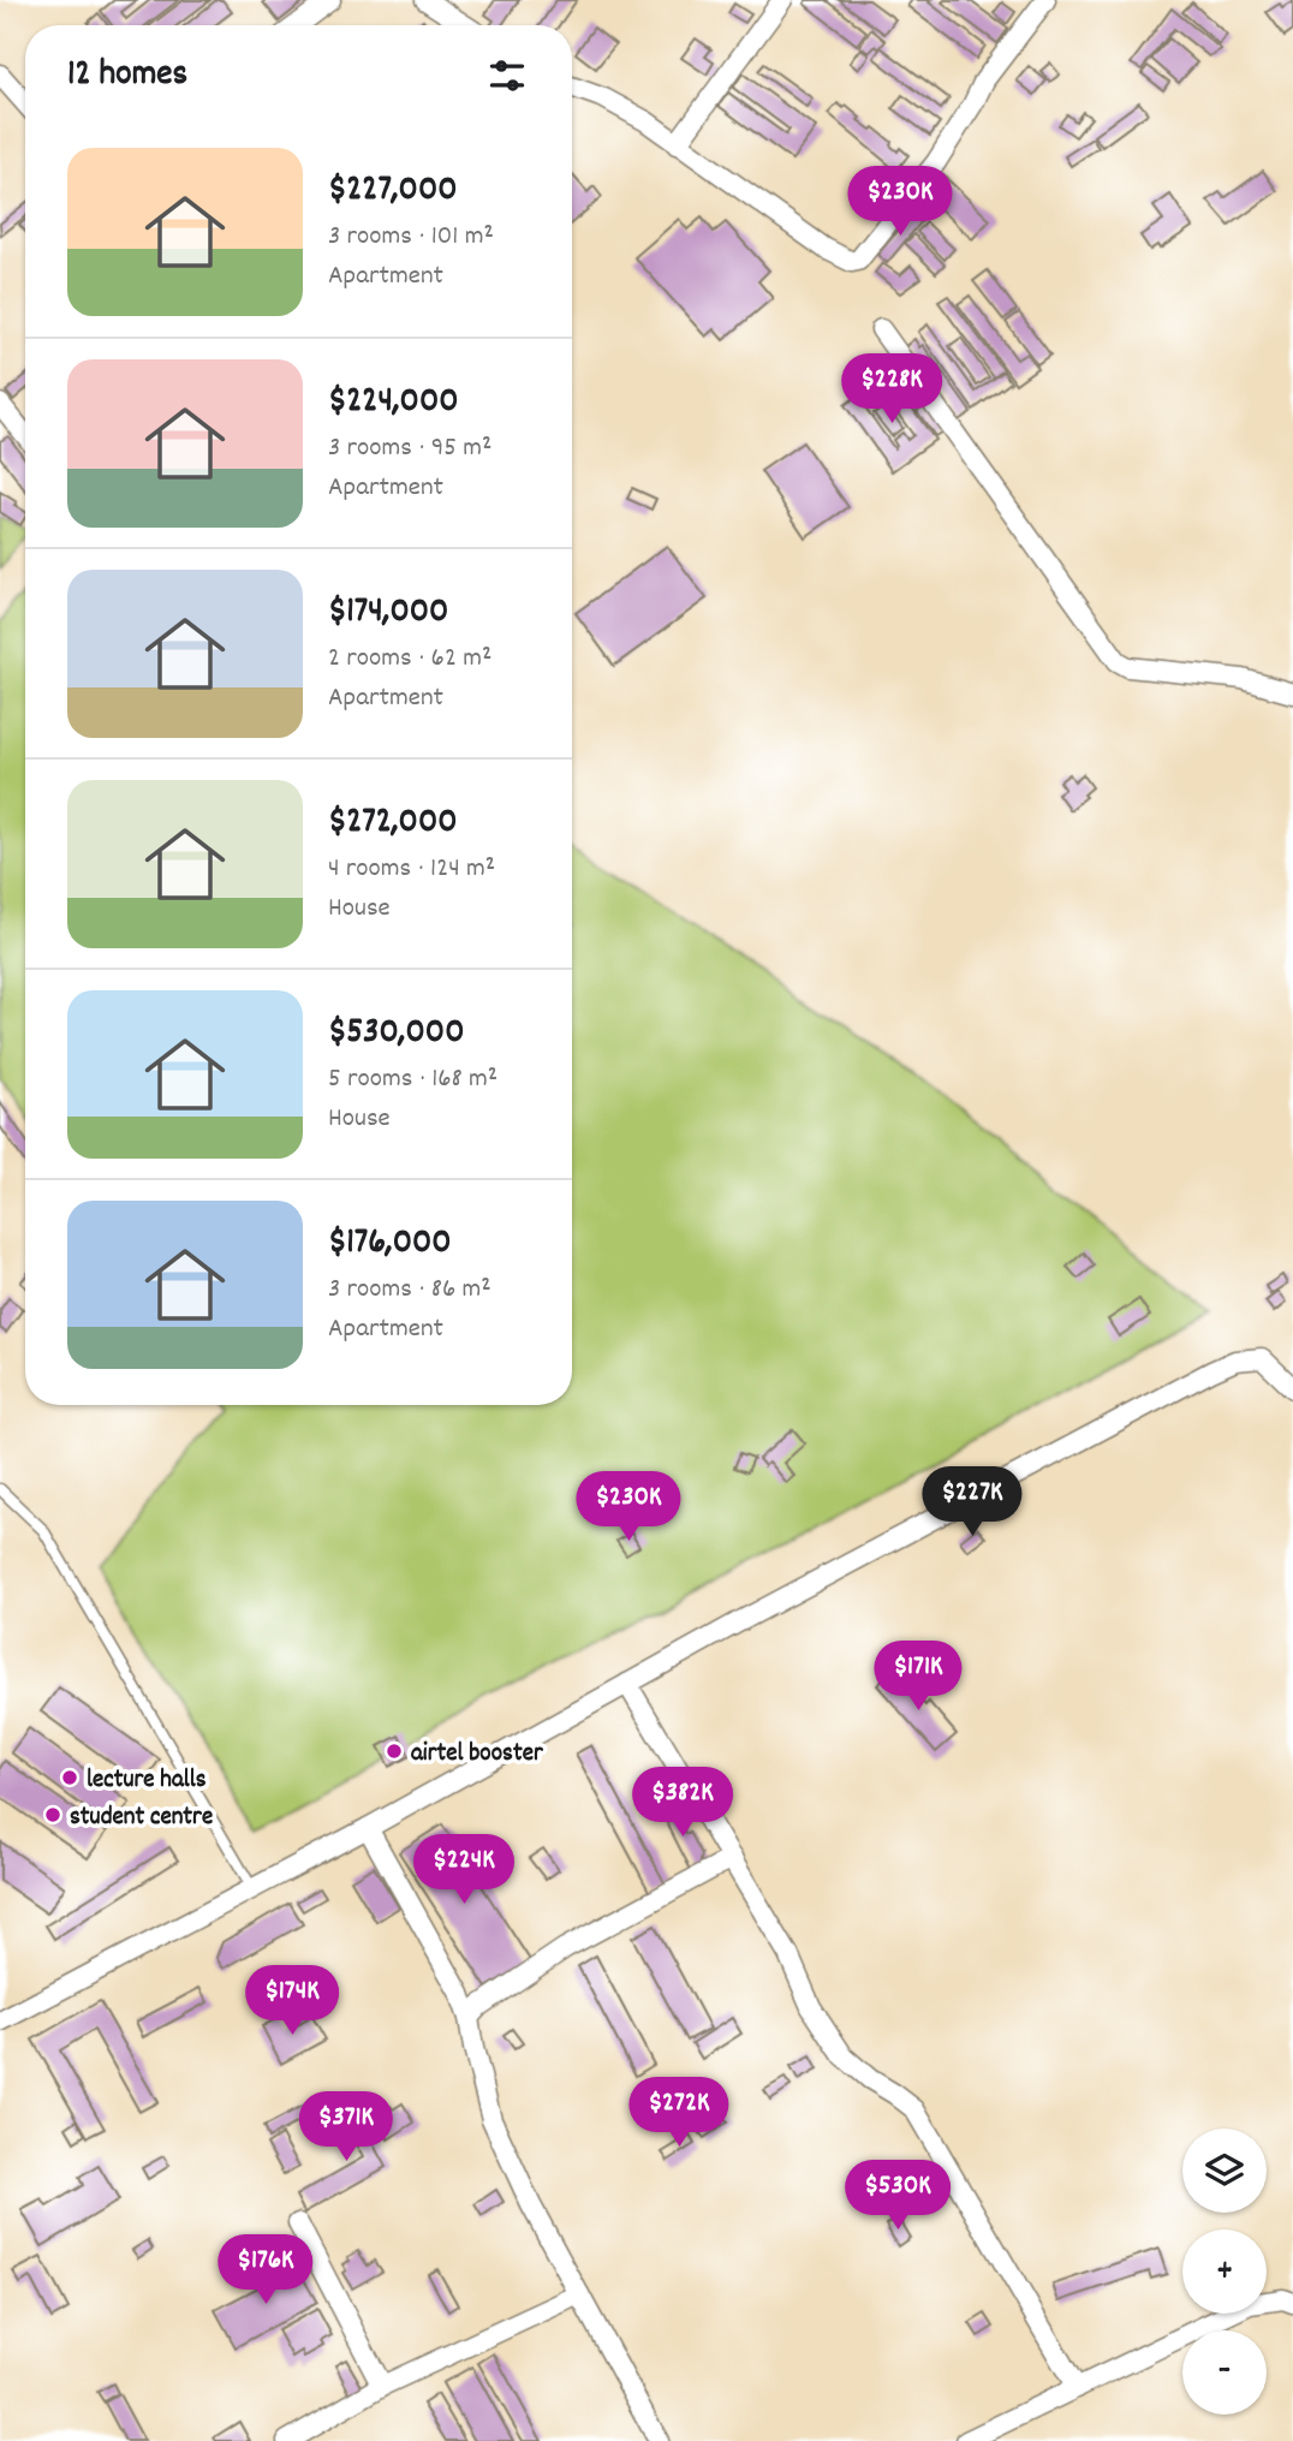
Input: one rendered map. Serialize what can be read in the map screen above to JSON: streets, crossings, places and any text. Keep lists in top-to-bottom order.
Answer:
{
  "places": ["airtel booster", "lecture halls", "student centre"],
  "page": {
    "heading": "12 homes",
    "list": [
      {
        "name": "$227,000",
        "note": "3 rooms · 101 m² · Apartment"
      },
      {
        "name": "$224,000",
        "note": "3 rooms · 95 m² · Apartment"
      },
      {
        "name": "$174,000",
        "note": "2 rooms · 62 m² · Apartment"
      },
      {
        "name": "$272,000",
        "note": "4 rooms · 124 m² · House"
      },
      {
        "name": "$530,000",
        "note": "5 rooms · 168 m² · House"
      },
      {
        "name": "$176,000",
        "note": "3 rooms · 86 m² · Apartment"
      }
    ],
    "price": [
      "$230K",
      "$228K",
      "$227K",
      "$230K",
      "$171K",
      "$382K",
      "$224K",
      "$174K",
      "$272K",
      "$371K",
      "$530K",
      "$176K"
    ],
    "map_buttons": ["+", "−"]
  }
}
